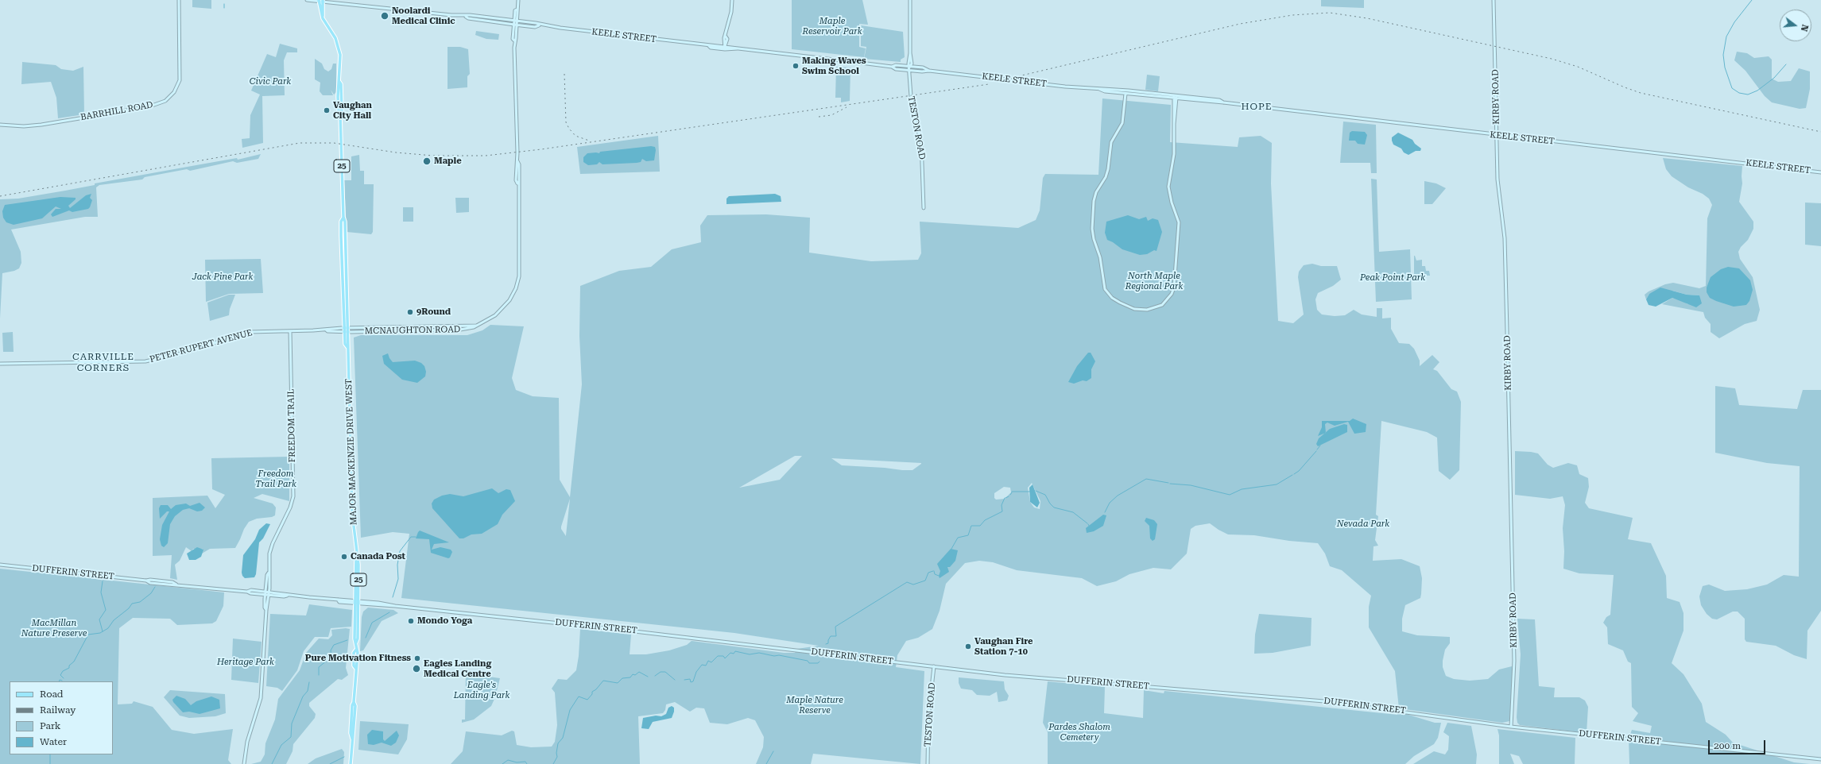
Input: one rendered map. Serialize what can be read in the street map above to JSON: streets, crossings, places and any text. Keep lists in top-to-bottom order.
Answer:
{
  "streets": {
    "main road": [
      "KEELE STREET",
      "KIRBY ROAD",
      "BARRHILL ROAD",
      "TESTON ROAD",
      "25",
      "MCNAUGHTON ROAD",
      "PETER RUPERT AVENUE",
      "FREEDOM TRAIL",
      "MAJOR MACKENZIE DRIVE WEST",
      "DUFFERIN STREET"
    ]
  },
  "crossings": [
    ["KEELE STREET", "KIRBY ROAD"],
    ["KEELE STREET", "TESTON ROAD"],
    ["KEELE STREET", "MCNAUGHTON ROAD"],
    ["KEELE STREET", "MAJOR MACKENZIE DRIVE WEST"],
    ["KIRBY ROAD", "DUFFERIN STREET"],
    ["TESTON ROAD", "DUFFERIN STREET"],
    ["MCNAUGHTON ROAD", "PETER RUPERT AVENUE"],
    ["MCNAUGHTON ROAD", "MAJOR MACKENZIE DRIVE WEST"],
    ["PETER RUPERT AVENUE", "FREEDOM TRAIL"],
    ["PETER RUPERT AVENUE", "MAJOR MACKENZIE DRIVE WEST"],
    ["FREEDOM TRAIL", "DUFFERIN STREET"],
    ["MAJOR MACKENZIE DRIVE WEST", "DUFFERIN STREET"]
  ],
  "districts": ["HOPE", "CARRVILLE CORNERS"],
  "parks": [
    "Maple Reservoir Park",
    "Civic Park",
    "North Maple Regional Park",
    "Jack Pine Park",
    "Peak Point Park",
    "Freedom Trail Park",
    "Nevada Park",
    "MacMillan Nature Preserve",
    "Heritage Park",
    "Eagle's Landing Park",
    "Maple Nature Reserve",
    "Pardes Shalom Cemetery"
  ],
  "places": [
    "Noolardi Medical Clinic",
    "Making Waves Swim School",
    "Vaughan City Hall",
    "Maple",
    "9Round",
    "Canada Post",
    "Mondo Yoga",
    "Vaughan Fire Station 7-10",
    "Pure Motivation Fitness",
    "Eagles Landing Medical Centre"
  ],
  "legend": [
    "Road",
    "Railway",
    "Park",
    "Water"
  ],
  "scale_bar": "200 m",
  "north": "right"
}
